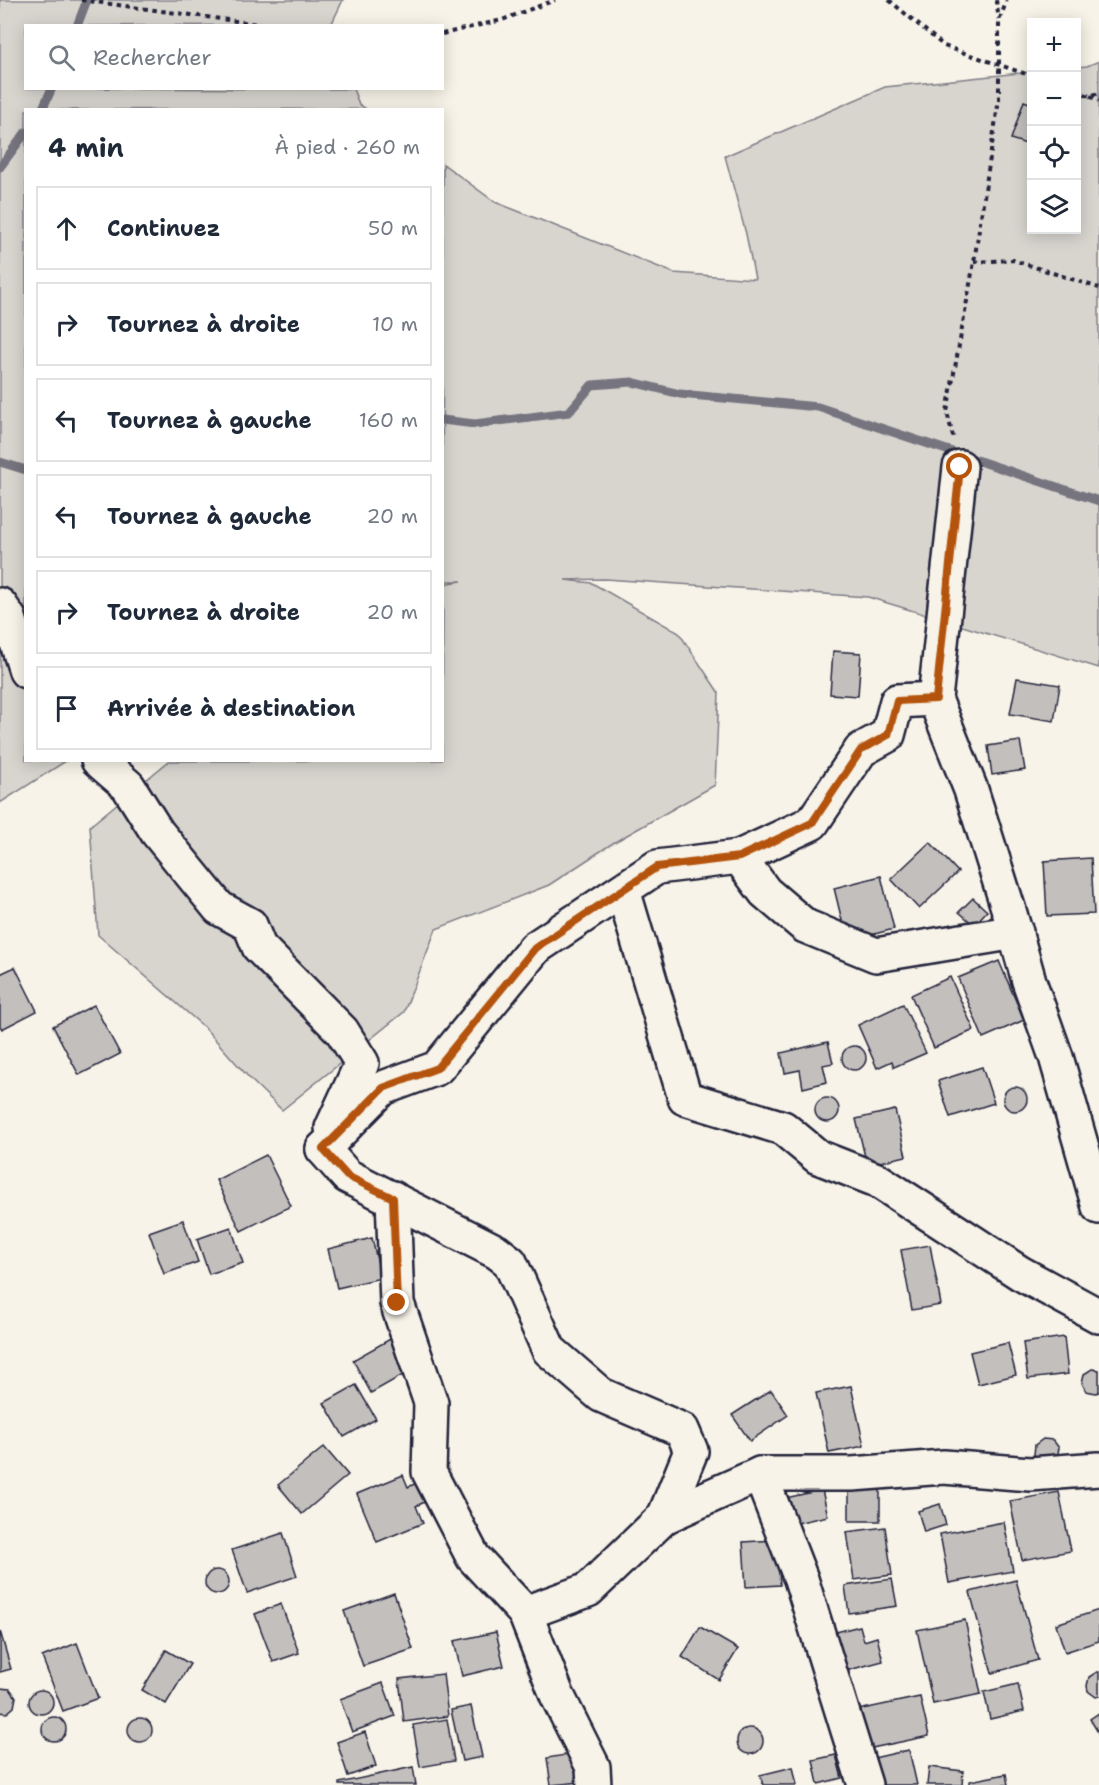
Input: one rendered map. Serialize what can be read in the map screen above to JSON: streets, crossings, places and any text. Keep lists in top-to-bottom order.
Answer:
{
  "page": {
    "map_buttons": ["+", "−"],
    "search": "Rechercher",
    "heading": ["4 min", "À pied · 260 m"],
    "list": [
      ["Continuez", "50 m"],
      ["Tournez à droite", "10 m"],
      ["Tournez à gauche", "160 m"],
      ["Tournez à gauche", "20 m"],
      ["Tournez à droite", "20 m"],
      "Arrivée à destination"
    ]
  }
}
